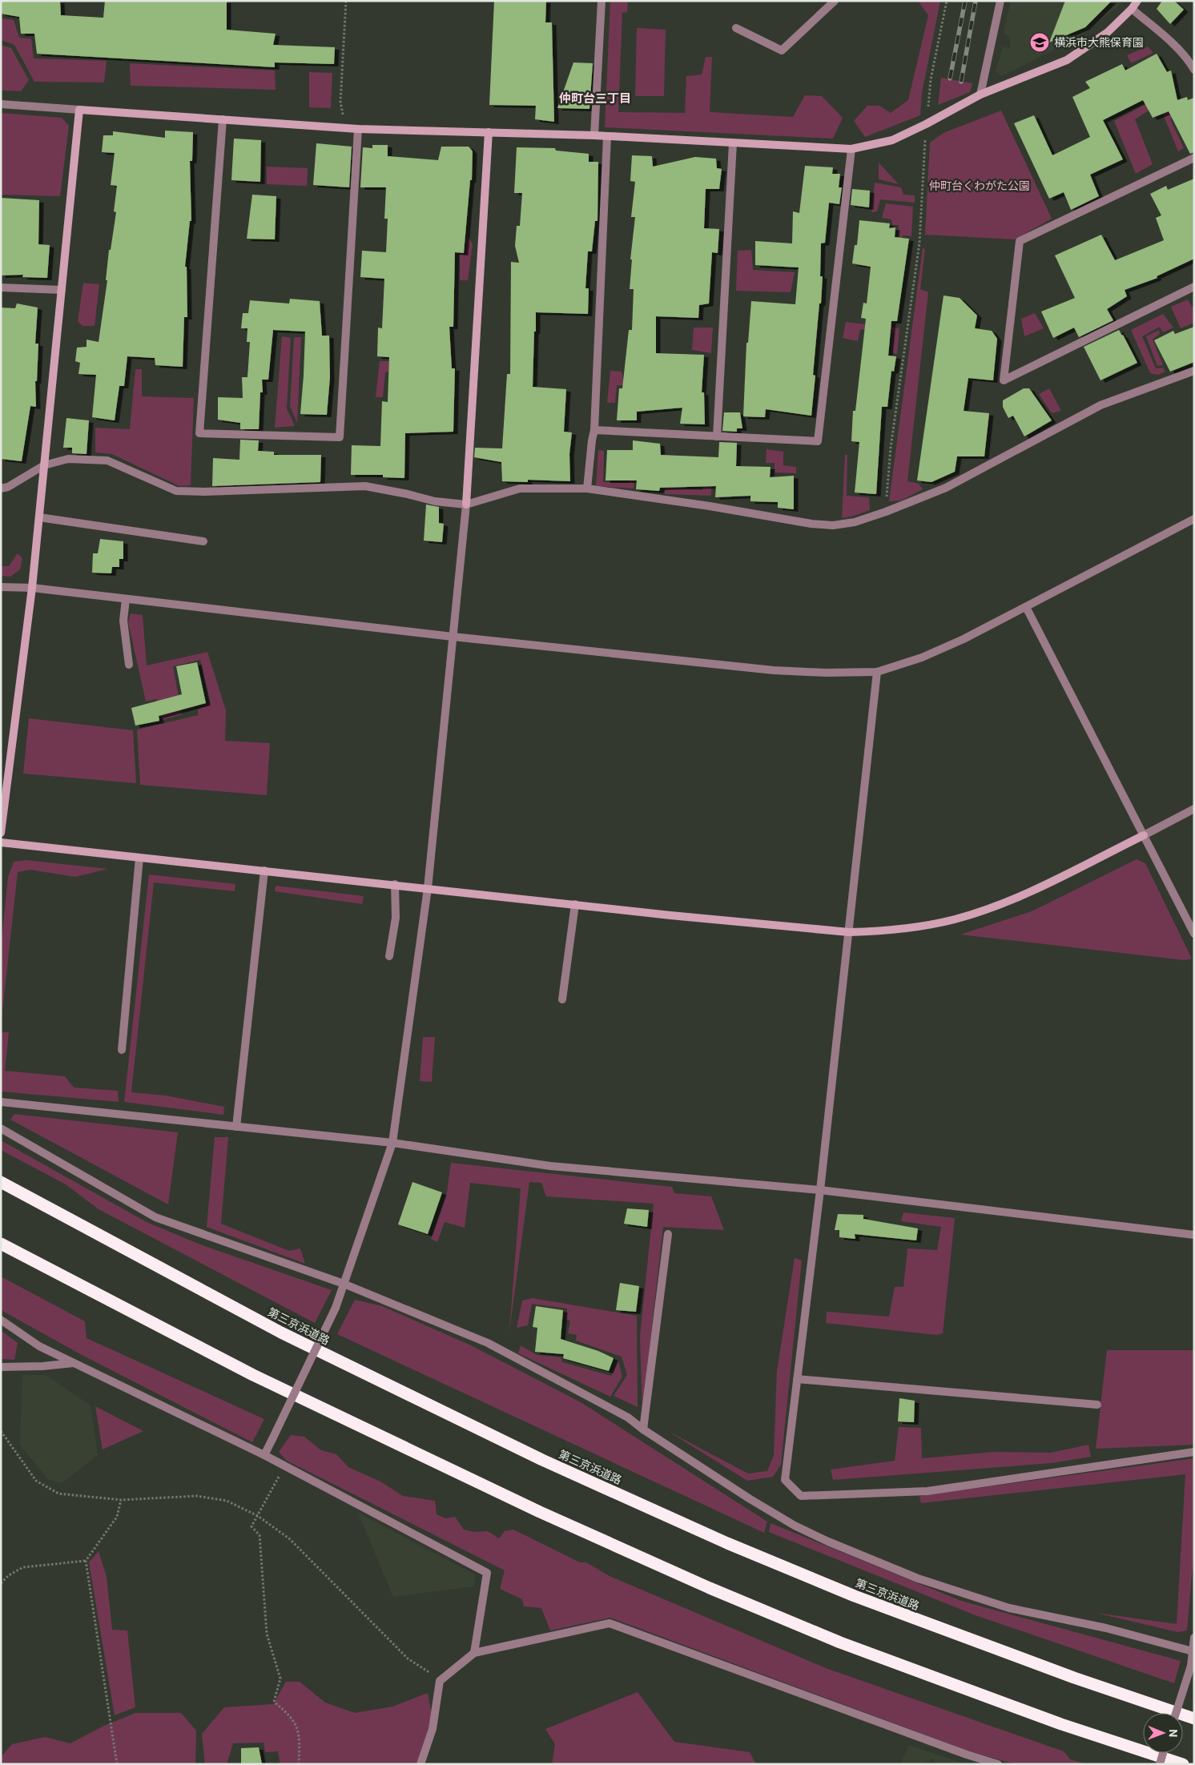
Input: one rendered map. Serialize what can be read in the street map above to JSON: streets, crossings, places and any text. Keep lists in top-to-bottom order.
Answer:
{
  "streets": {
    "highway": ["第三京浜道路"]
  },
  "districts": ["仲町台三丁目"],
  "parks": ["仲町台くわがた公園"],
  "places": {
    "school or university": ["横浜市大熊保育園"]
  },
  "north": "right"
}
